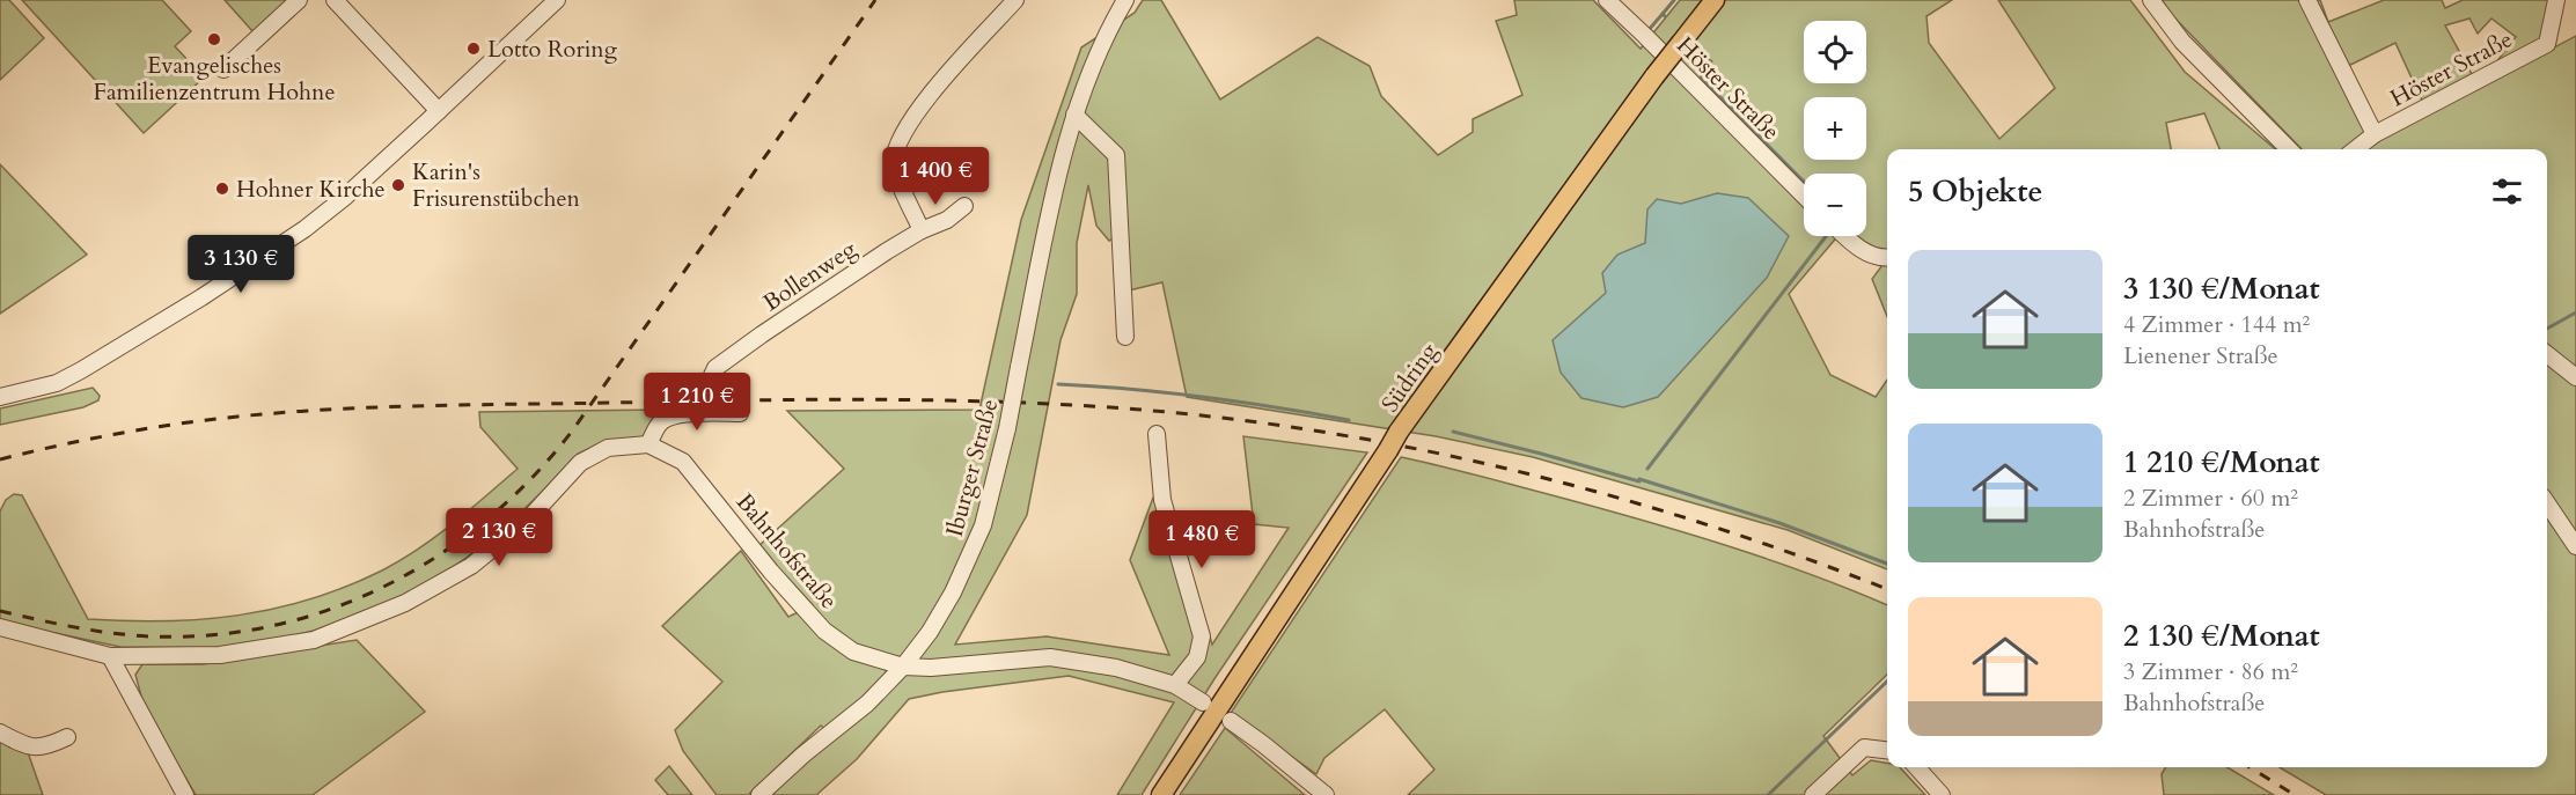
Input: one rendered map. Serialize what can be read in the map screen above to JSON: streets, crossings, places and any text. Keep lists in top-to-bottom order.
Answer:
{
  "streets": {
    "main road": ["Südring"],
    "street": [
      "Höster Straße",
      "Bollenweg",
      "Iburger Straße",
      "Bahnhofstraße"
    ]
  },
  "crossings": [
    ["Iburger Straße", "Bahnhofstraße"]
  ],
  "places": [
    "Evangelisches Familienzentrum Hohne",
    "Lotto Roring",
    "Karin's Frisurenstübchen",
    "Hohner Kirche"
  ],
  "page": {
    "map_buttons": ["+", "−"],
    "price": [
      "1 400 €",
      "3 130 €",
      "1 210 €",
      "2 130 €",
      "1 480 €"
    ],
    "heading": "5 Objekte",
    "list": [
      {
        "name": "3 130 €/Monat",
        "note": "4 Zimmer · 144 m² · Lienener Straße"
      },
      {
        "name": "1 210 €/Monat",
        "note": "2 Zimmer · 60 m² · Bahnhofstraße"
      },
      {
        "name": "2 130 €/Monat",
        "note": "3 Zimmer · 86 m² · Bahnhofstraße"
      }
    ]
  }
}
